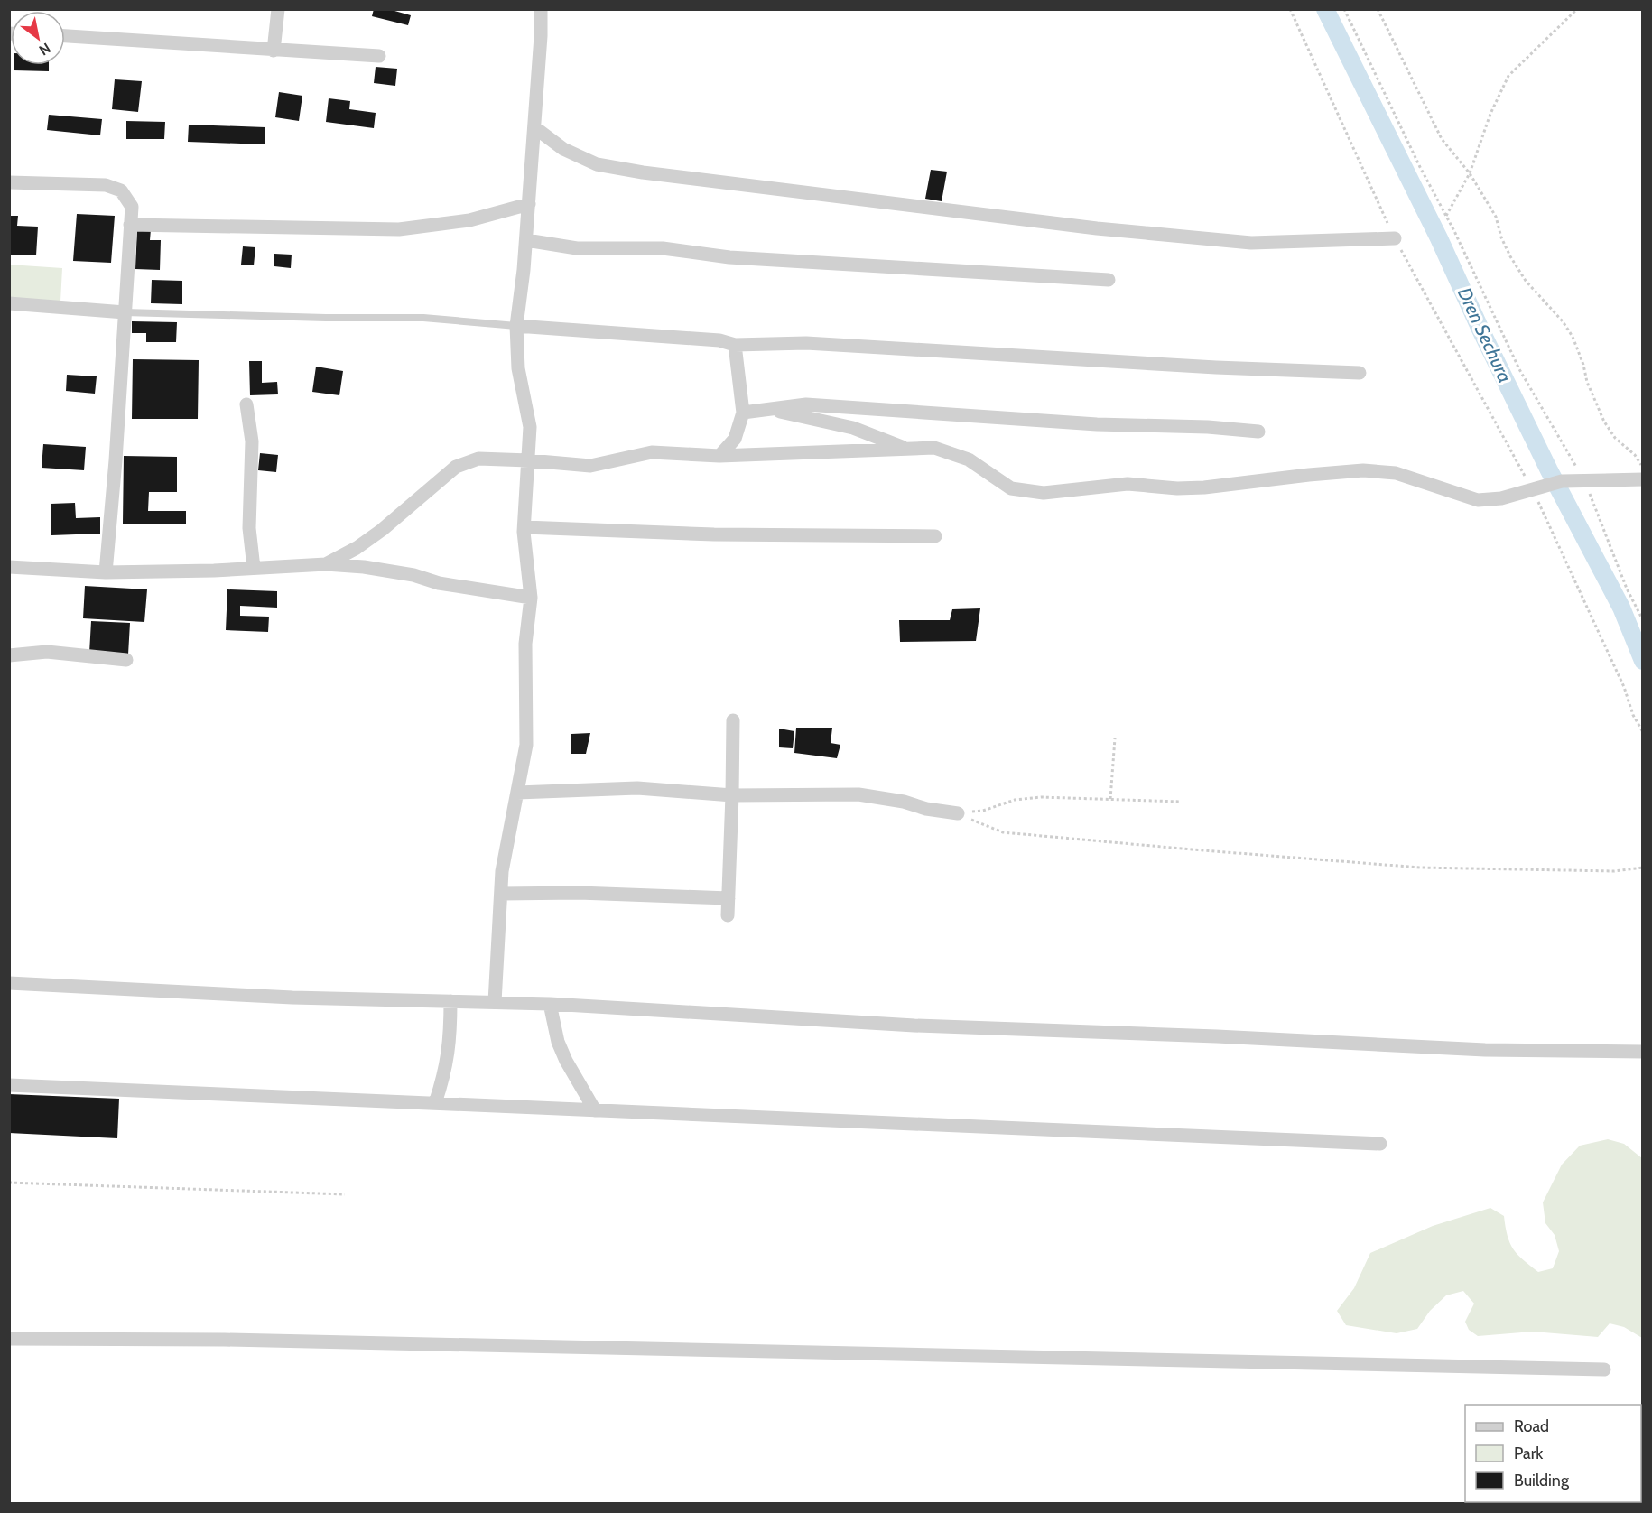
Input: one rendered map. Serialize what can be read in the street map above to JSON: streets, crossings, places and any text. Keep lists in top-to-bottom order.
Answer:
{
  "water": ["Dren Sechura"],
  "legend": ["Road", "Park", "Building"],
  "north": "bottom right"
}
